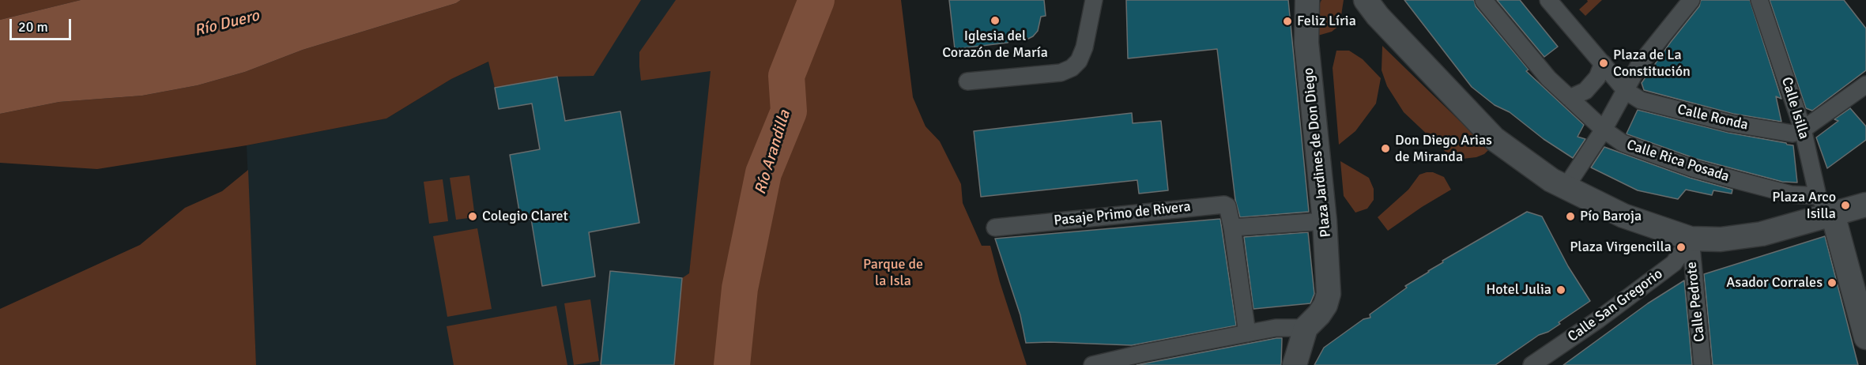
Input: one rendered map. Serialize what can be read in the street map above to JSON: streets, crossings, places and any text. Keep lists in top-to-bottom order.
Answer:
{
  "streets": {
    "street": [
      "Calle Isilla",
      "Calle Ronda",
      "Plaza Jardines de Don Diego",
      "Calle Rica Posada",
      "Pasaje Primo de Rivera",
      "Calle Pedrote",
      "Calle San Gregorio"
    ]
  },
  "crossings": [
    ["Calle Isilla", "Calle Ronda"],
    ["Calle Isilla", "Calle Rica Posada"],
    ["Calle Pedrote", "Calle San Gregorio"]
  ],
  "water": ["Río Duero", "Río Arandilla"],
  "parks": ["Parque de la Isla"],
  "places": [
    "Iglesia del Corazón de María",
    "Feliz Líria",
    "Plaza de La Constitución",
    "Don Diego Arias de Miranda",
    "Plaza Arco Isilla",
    "Colegio Claret",
    "Pío Baroja",
    "Plaza Virgencilla",
    "Asador Corrales",
    "Hotel Julia"
  ],
  "scale_bar": "20 m"
}
